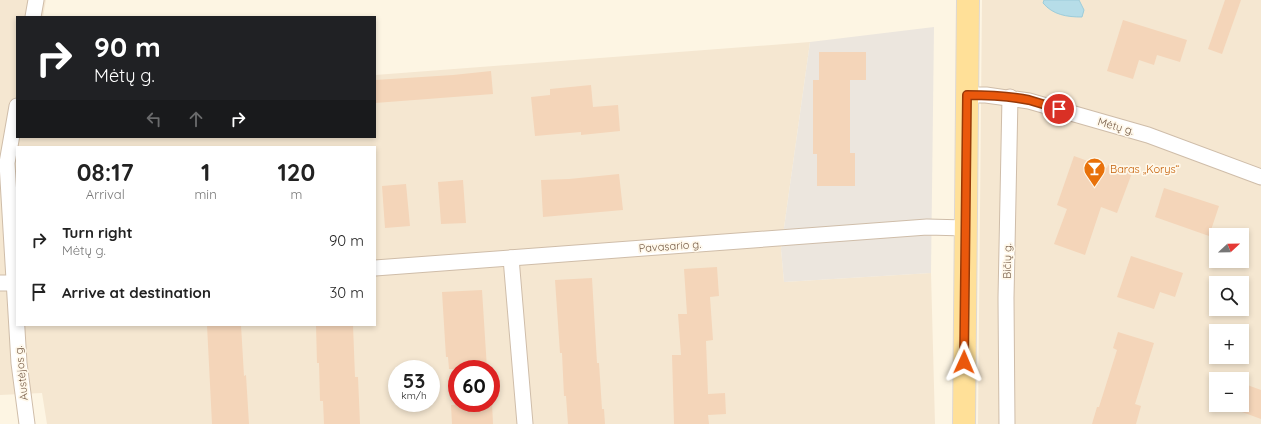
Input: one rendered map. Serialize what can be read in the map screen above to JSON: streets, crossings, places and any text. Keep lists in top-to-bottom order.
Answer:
{
  "streets": {
    "street": [
      "Mėtų g.",
      "Pavasario g.",
      "Bičių g.",
      "Austėjos g."
    ]
  },
  "crossings": [
    ["Mėtų g.", "Bičių g."]
  ],
  "places": {
    "bar": ["Baras „Korys“"]
  },
  "north": "right",
  "page": {
    "turn": ["90 m", "Mėtų g."],
    "eta": [
      "08:17",
      "Arrival",
      "1",
      "min",
      "120",
      "m"
    ],
    "list": [
      {
        "name": "Turn right",
        "note": "Mėtų g.",
        "value": "90 m"
      },
      {
        "name": "Arrive at destination",
        "value": "30 m"
      }
    ],
    "map_buttons": ["+", "−"],
    "speed": "53 km/h",
    "limit": "60"
  }
}
